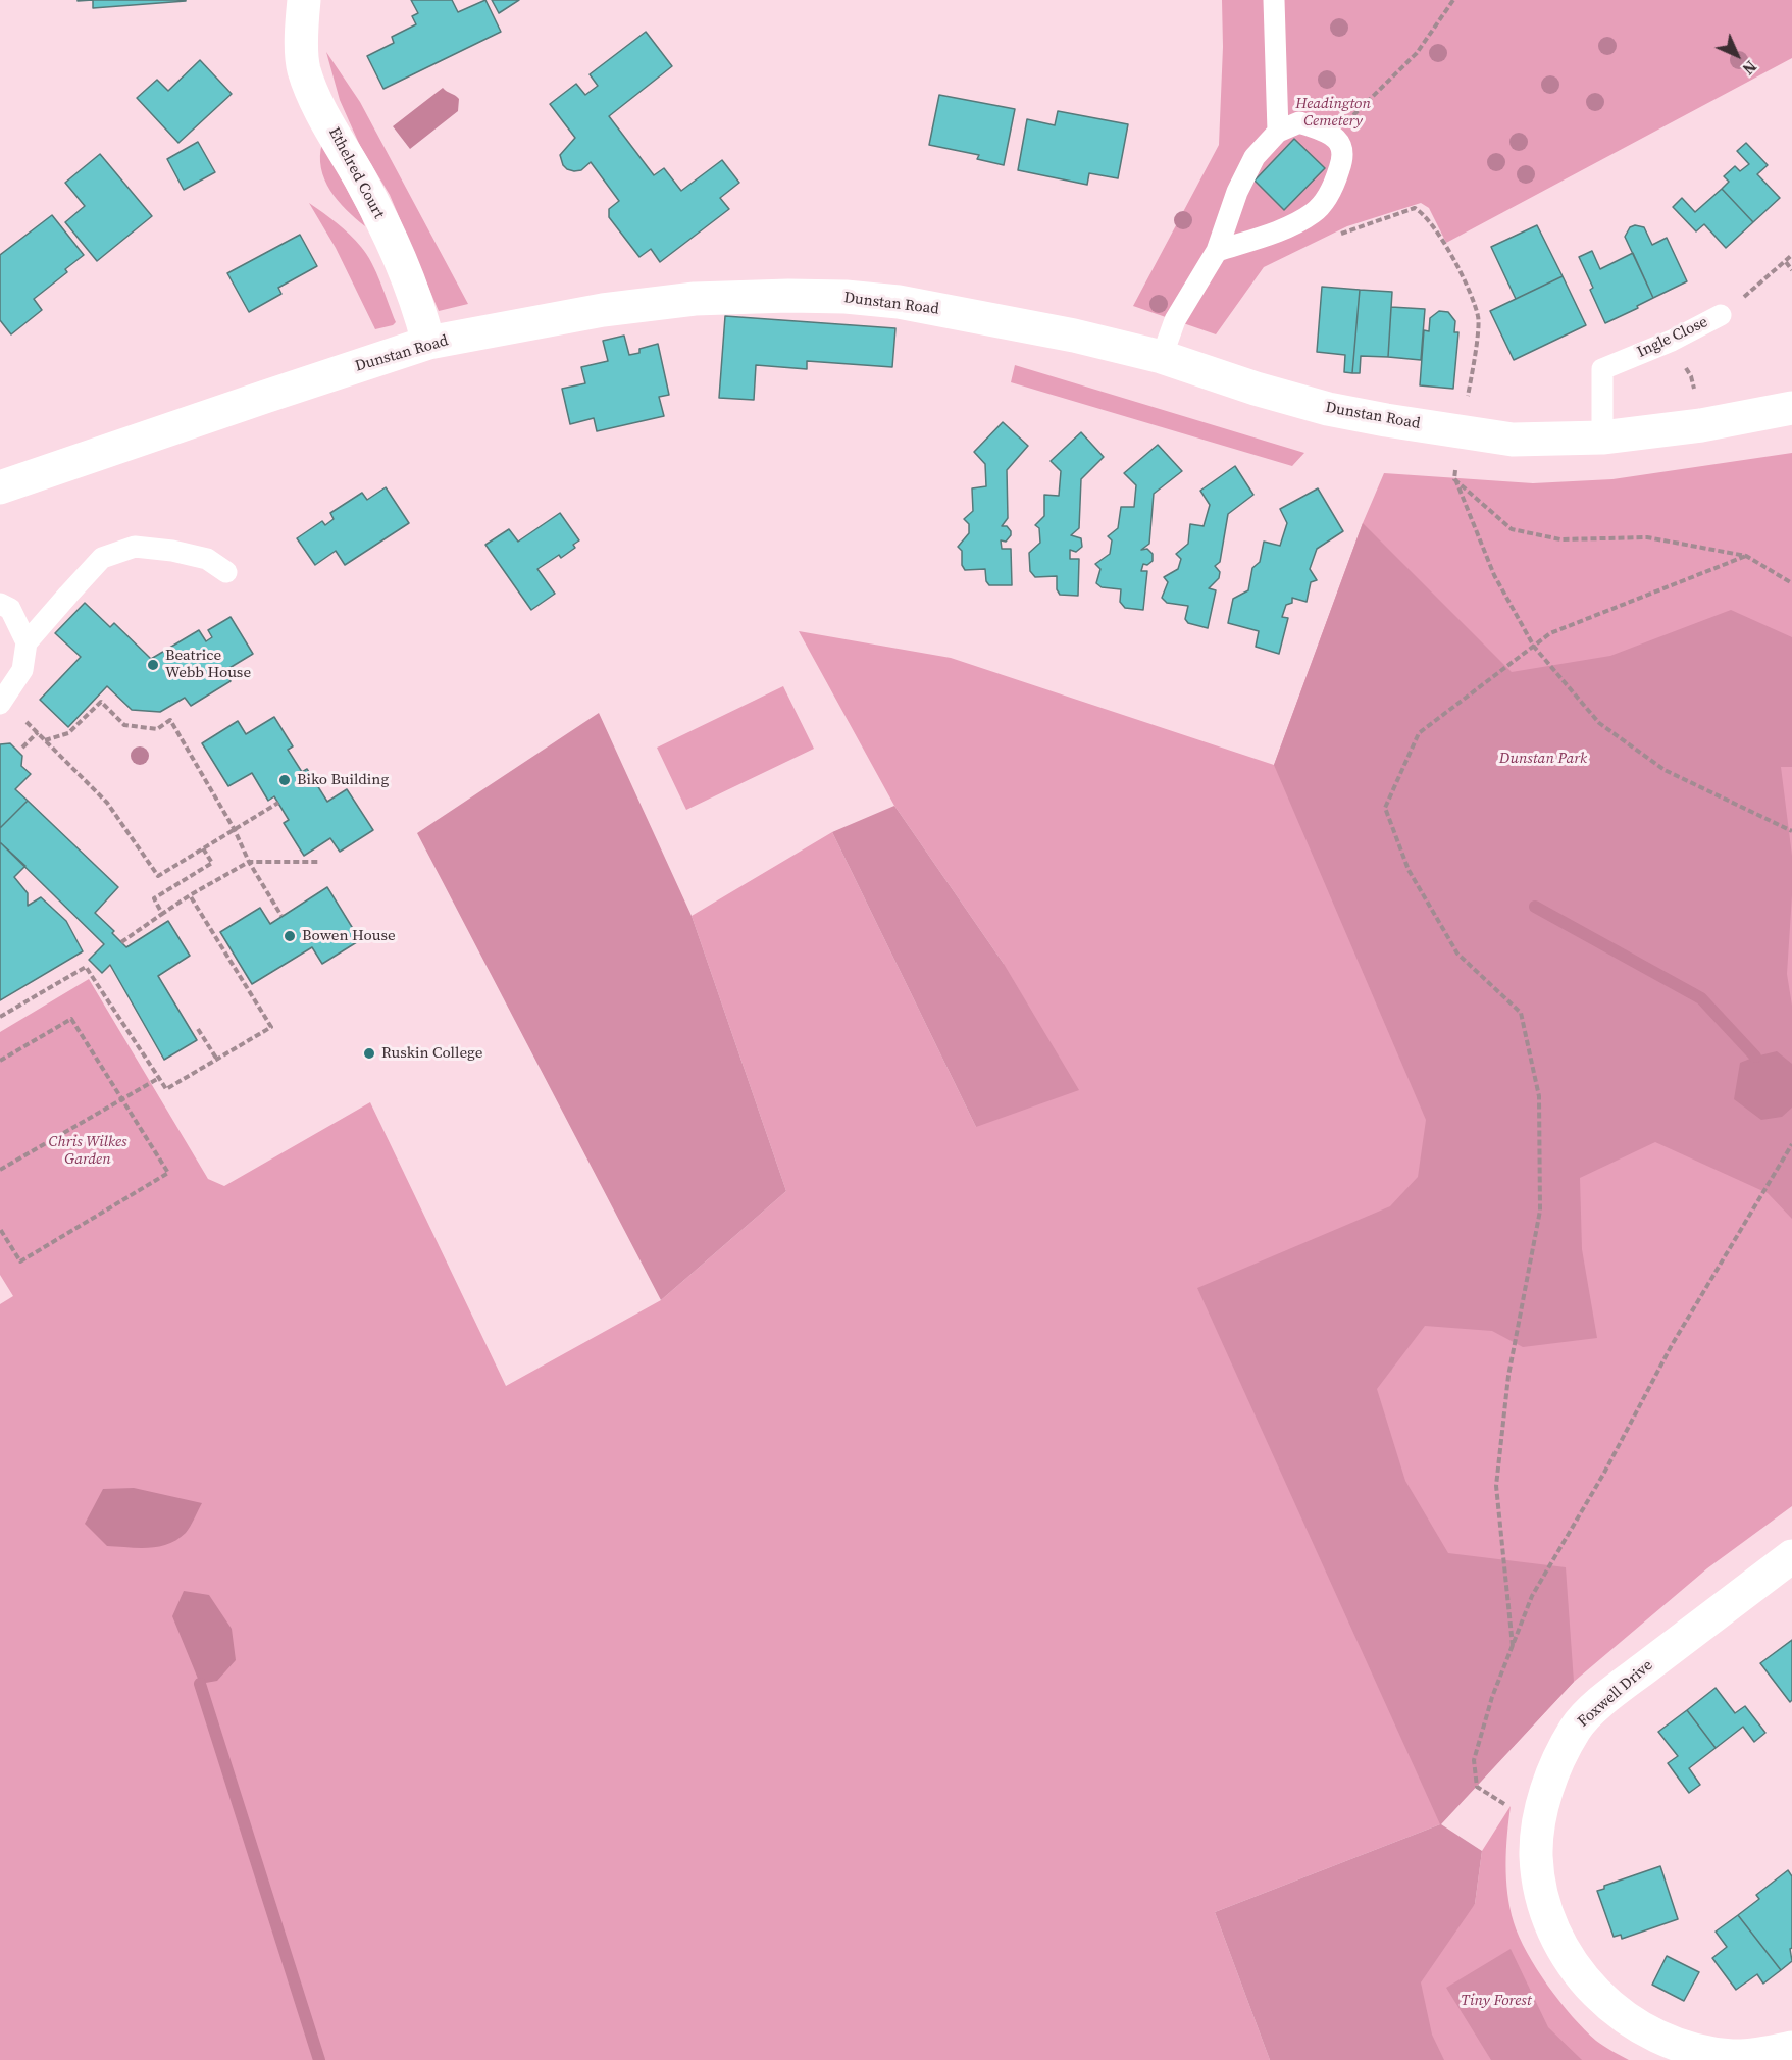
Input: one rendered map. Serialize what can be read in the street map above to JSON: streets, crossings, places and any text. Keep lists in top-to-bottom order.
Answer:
{
  "streets": {
    "street": ["Ethelred Court", "Dunstan Road", "Foxwell Drive"],
    "lane": ["Ingle Close"]
  },
  "crossings": [
    ["Ethelred Court", "Dunstan Road"],
    ["Dunstan Road", "Ingle Close"]
  ],
  "parks": [
    "Headington Cemetery",
    "Dunstan Park",
    "Chris Wilkes Garden",
    "Tiny Forest"
  ],
  "places": [
    "Beatrice Webb House",
    "Biko Building",
    "Bowen House",
    "Ruskin College"
  ],
  "north": "bottom right"
}
